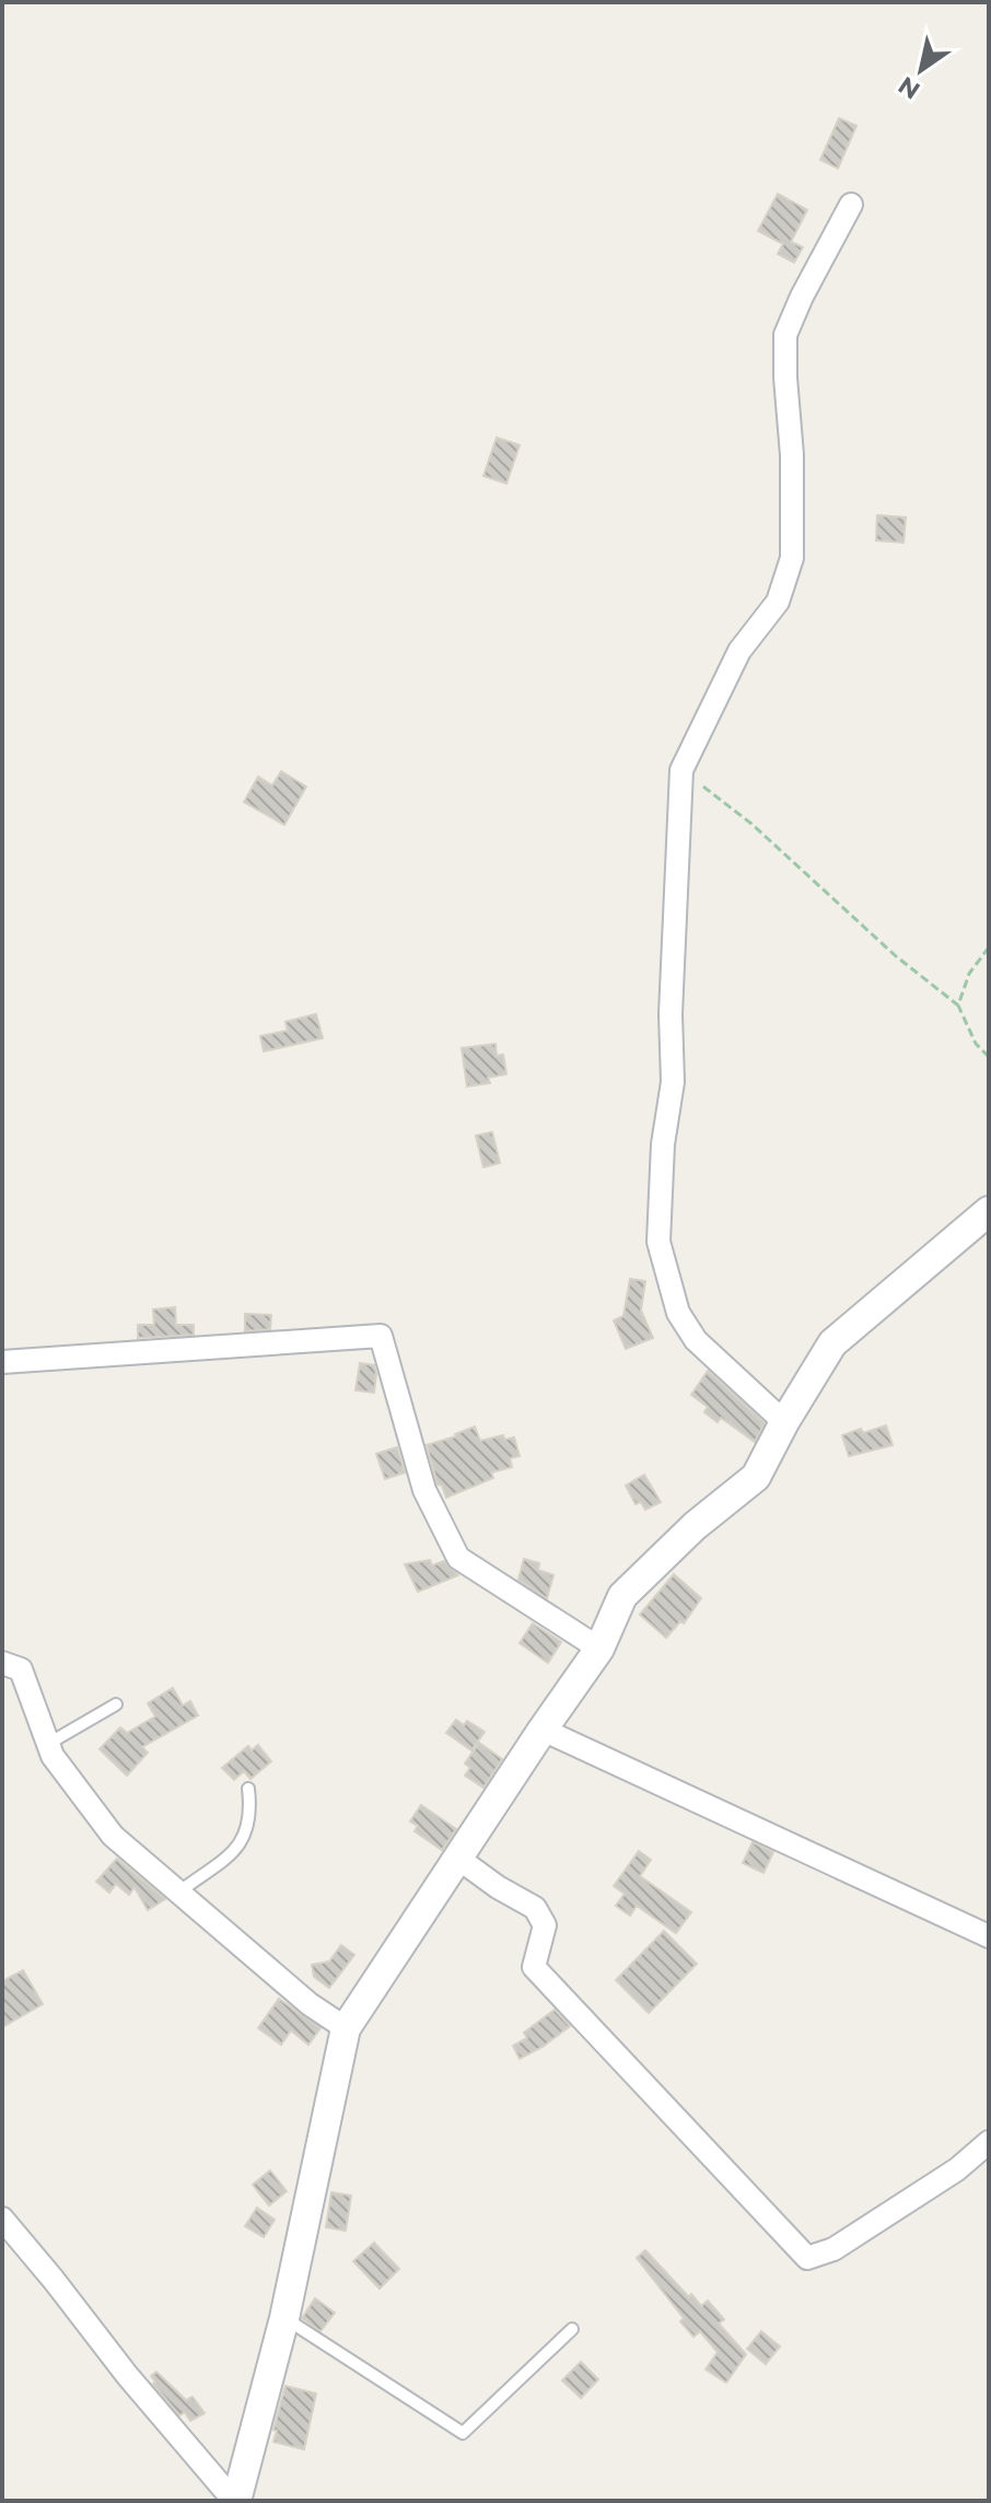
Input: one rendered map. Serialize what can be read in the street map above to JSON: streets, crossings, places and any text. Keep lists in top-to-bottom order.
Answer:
{
  "north": "bottom left"
}
